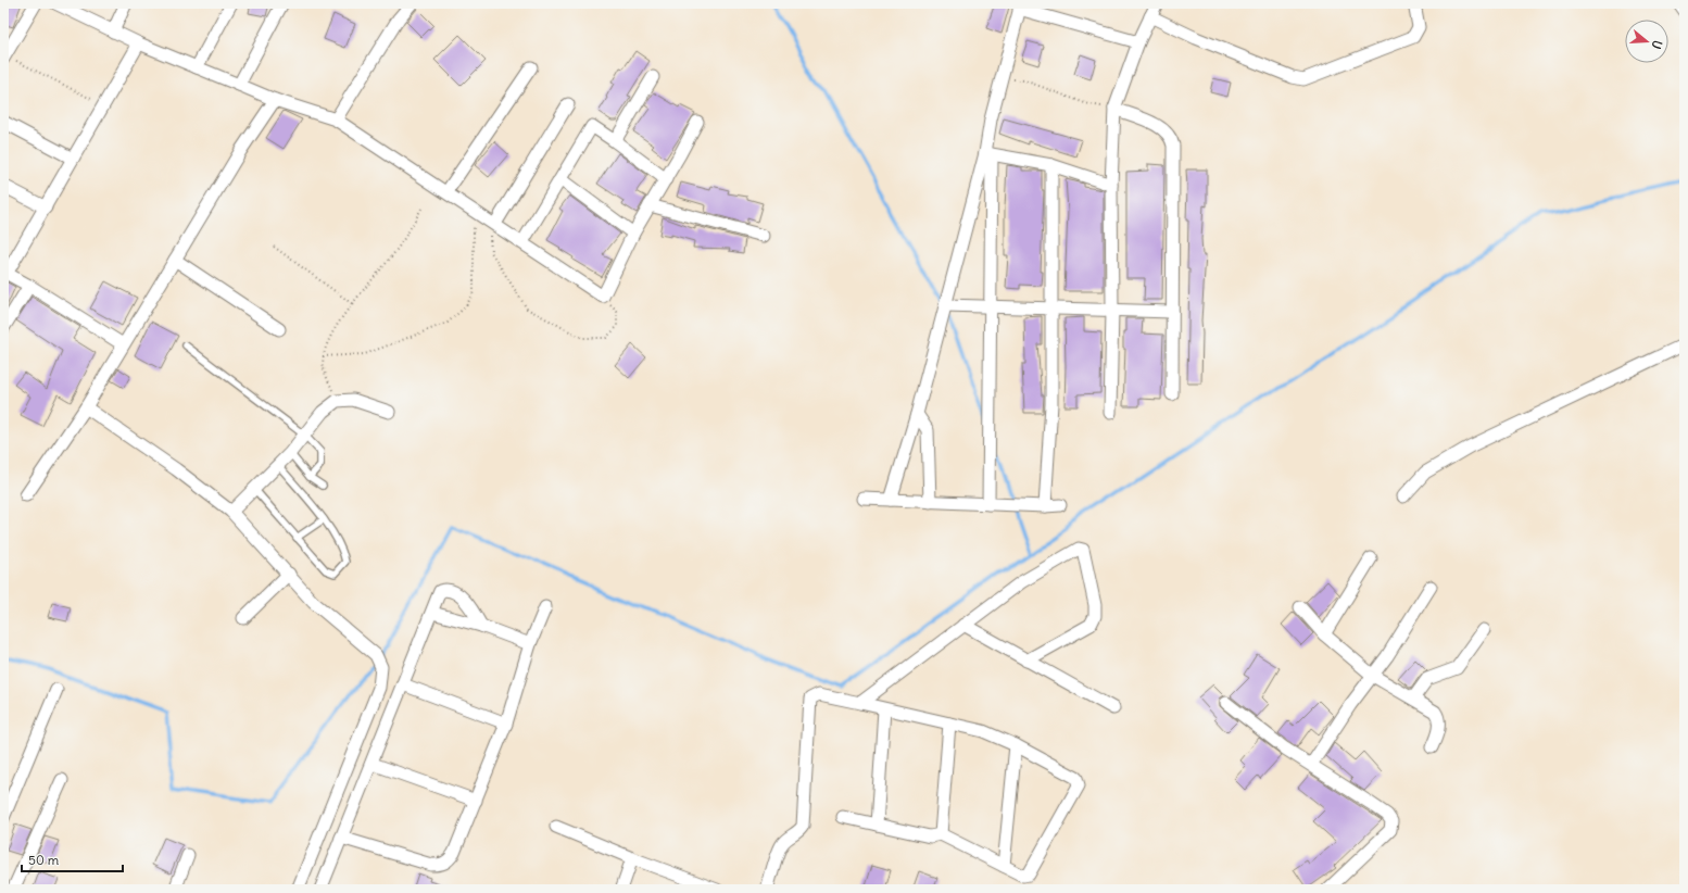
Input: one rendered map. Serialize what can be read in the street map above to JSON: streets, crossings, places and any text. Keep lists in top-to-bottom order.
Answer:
{
  "scale_bar": "50 m",
  "north": "right"
}
